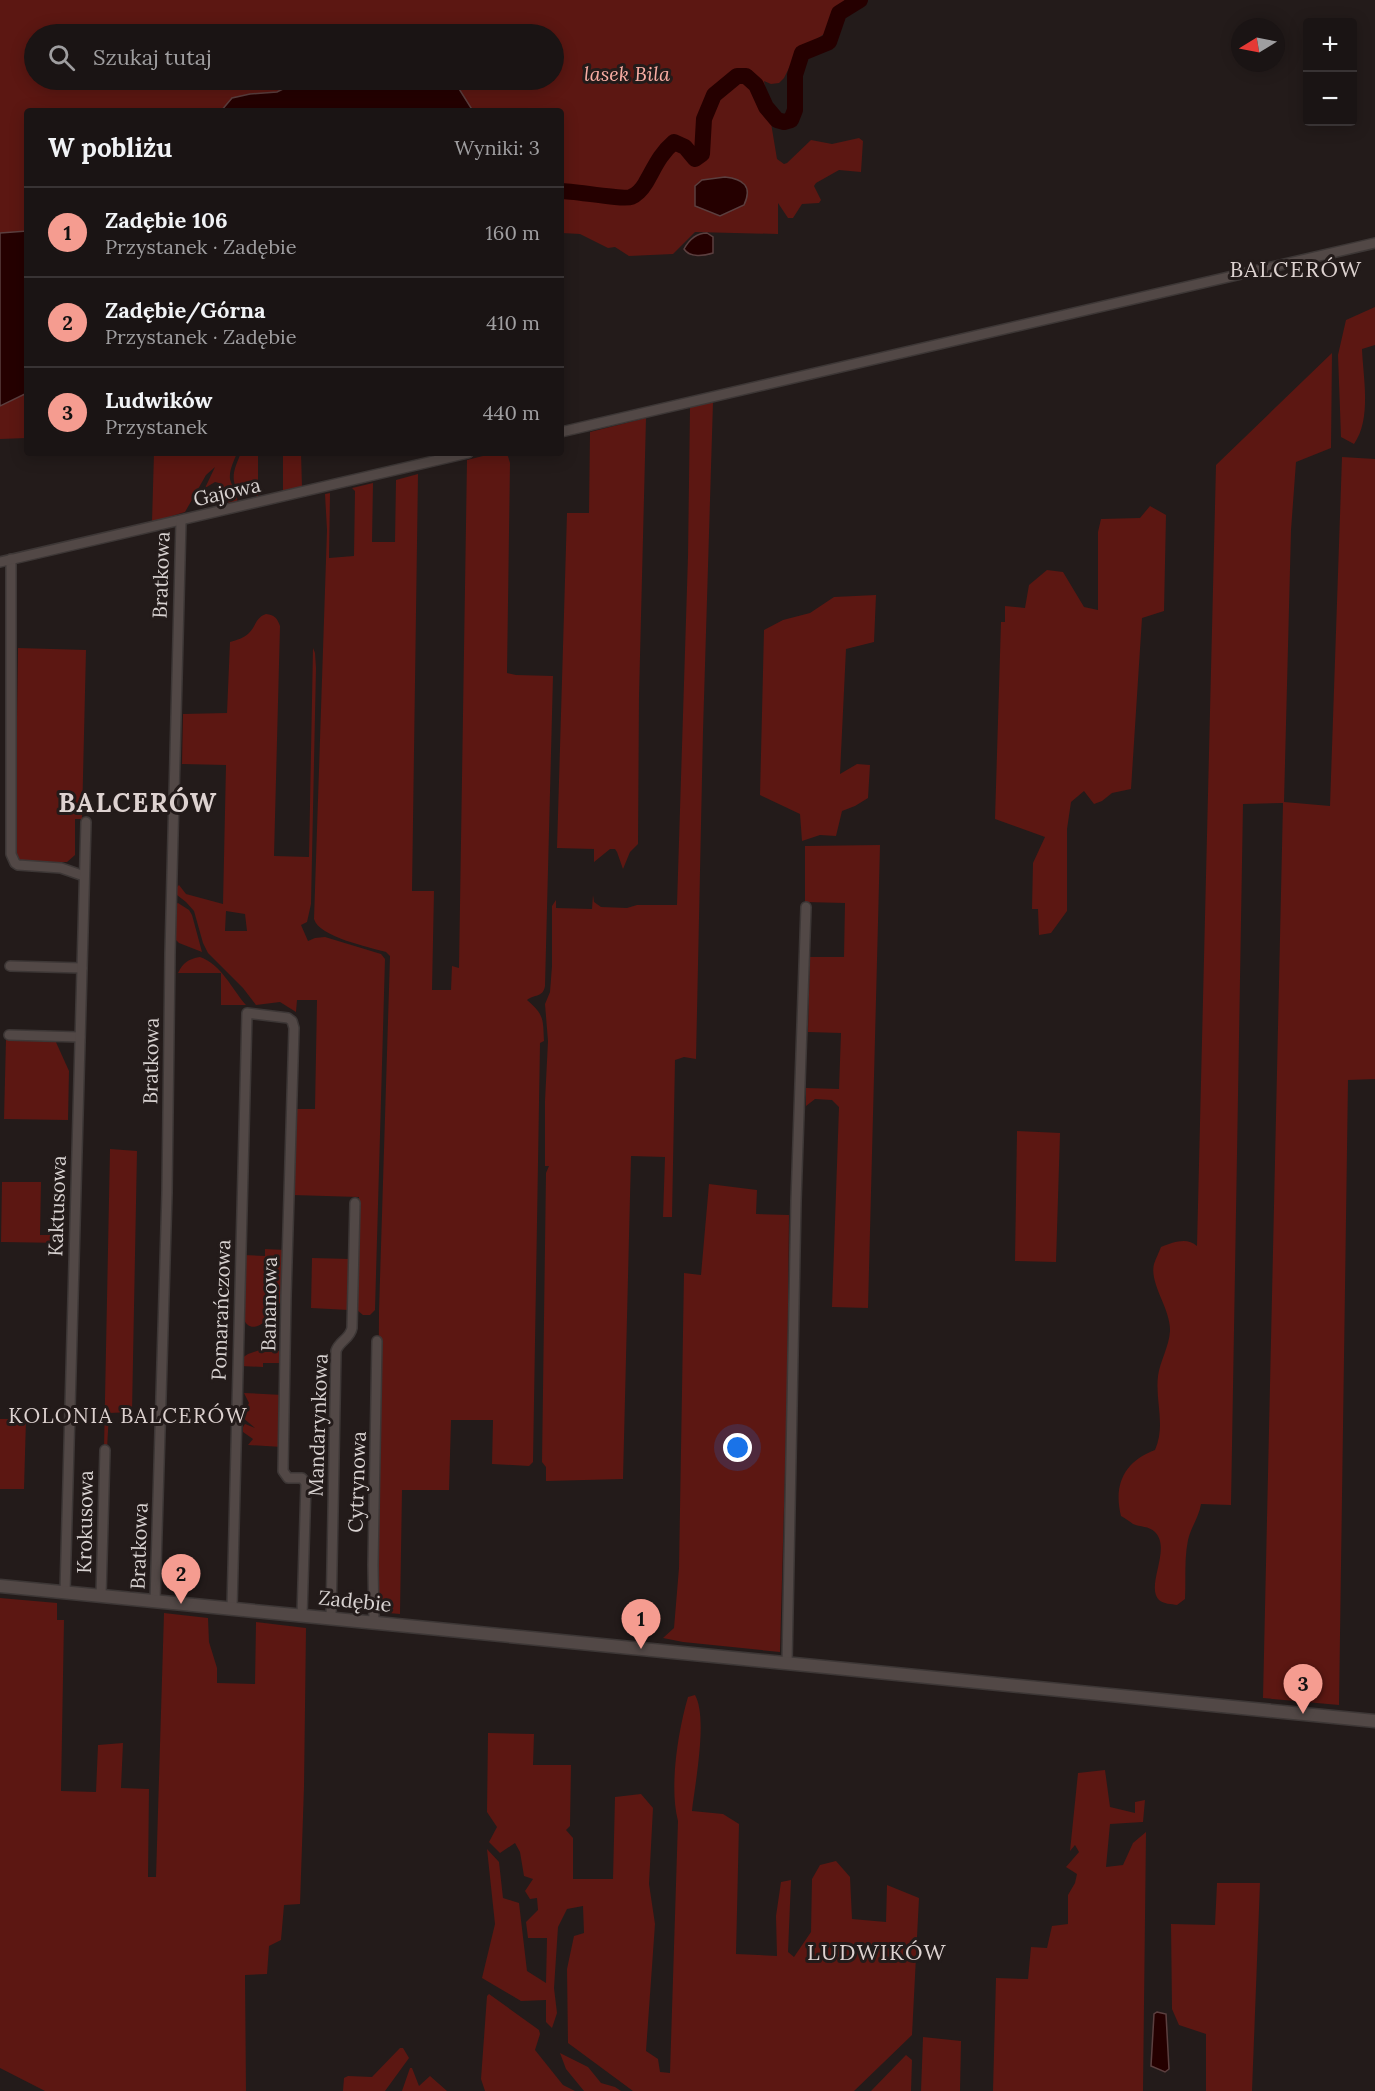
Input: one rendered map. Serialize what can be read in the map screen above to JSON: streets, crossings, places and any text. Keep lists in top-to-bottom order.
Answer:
{
  "streets": {
    "street": [
      "Gajowa",
      "Bratkowa",
      "Kaktusowa",
      "Bananowa",
      "Pomarańczowa",
      "Mandarynkowa",
      "Cytrynowa",
      "Krokusowa",
      "Zadębie"
    ]
  },
  "crossings": [
    ["Gajowa", "Bratkowa"],
    ["Bratkowa", "Zadębie"],
    ["Kaktusowa", "Zadębie"],
    ["Bananowa", "Pomarańczowa"],
    ["Bananowa", "Zadębie"],
    ["Pomarańczowa", "Zadębie"],
    ["Mandarynkowa", "Zadębie"],
    ["Cytrynowa", "Zadębie"],
    ["Krokusowa", "Zadębie"]
  ],
  "districts": [
    "BALCERÓW",
    "BALCERÓW",
    "KOLONIA BALCERÓW",
    "LUDWIKÓW"
  ],
  "parks": ["lasek Bila"],
  "north": "left",
  "page": {
    "map_buttons": ["+", "−"],
    "search": "Szukaj tutaj",
    "heading": ["W pobliżu", "Wyniki: 3"],
    "list": [
      {
        "mark": "1",
        "name": "Zadębie 106",
        "note": "Przystanek · Zadębie",
        "value": "160 m"
      },
      {
        "mark": "2",
        "name": "Zadębie/Górna",
        "note": "Przystanek · Zadębie",
        "value": "410 m"
      },
      {
        "mark": "3",
        "name": "Ludwików",
        "note": "Przystanek",
        "value": "440 m"
      }
    ],
    "pins": ["2", "1", "3"]
  }
}
